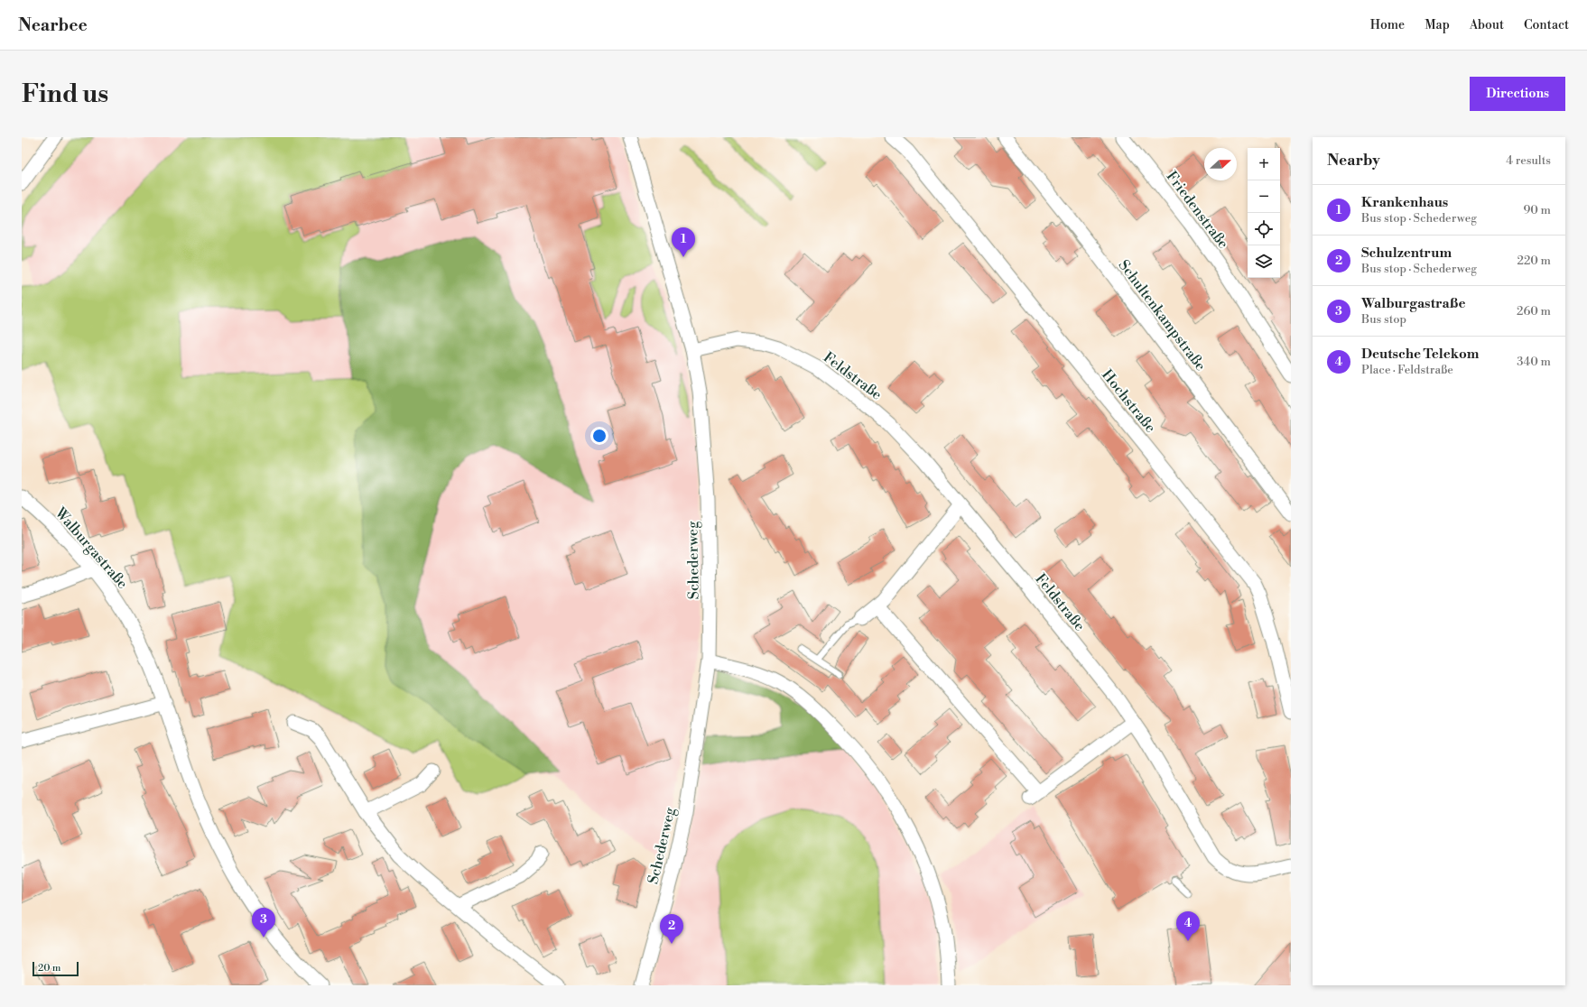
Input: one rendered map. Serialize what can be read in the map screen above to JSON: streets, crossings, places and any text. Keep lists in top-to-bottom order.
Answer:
{
  "streets": {
    "street": [
      "Friedenstraße",
      "Schultenkampstraße",
      "Feldstraße",
      "Hochstraße",
      "Walburgastraße",
      "Schederweg"
    ]
  },
  "crossings": [
    ["Feldstraße", "Schederweg"]
  ],
  "scale_bar": "20 m",
  "north": "right",
  "page": {
    "header": "Nearbee",
    "nav": [
      "Home",
      "Map",
      "About",
      "Contact"
    ],
    "buttons": "Directions",
    "title": "Find us",
    "heading": ["Nearby", "4 results"],
    "map_buttons": ["+", "−"],
    "list": [
      {
        "mark": "1",
        "name": "Krankenhaus",
        "note": "Bus stop · Schederweg",
        "value": "90 m"
      },
      {
        "mark": "2",
        "name": "Schulzentrum",
        "note": "Bus stop · Schederweg",
        "value": "220 m"
      },
      {
        "mark": "3",
        "name": "Walburgastraße",
        "note": "Bus stop",
        "value": "260 m"
      },
      {
        "mark": "4",
        "name": "Deutsche Telekom",
        "note": "Place · Feldstraße",
        "value": "340 m"
      }
    ],
    "pins": [
      "1",
      "3",
      "4",
      "2"
    ],
    "scale": "20 m"
  }
}
